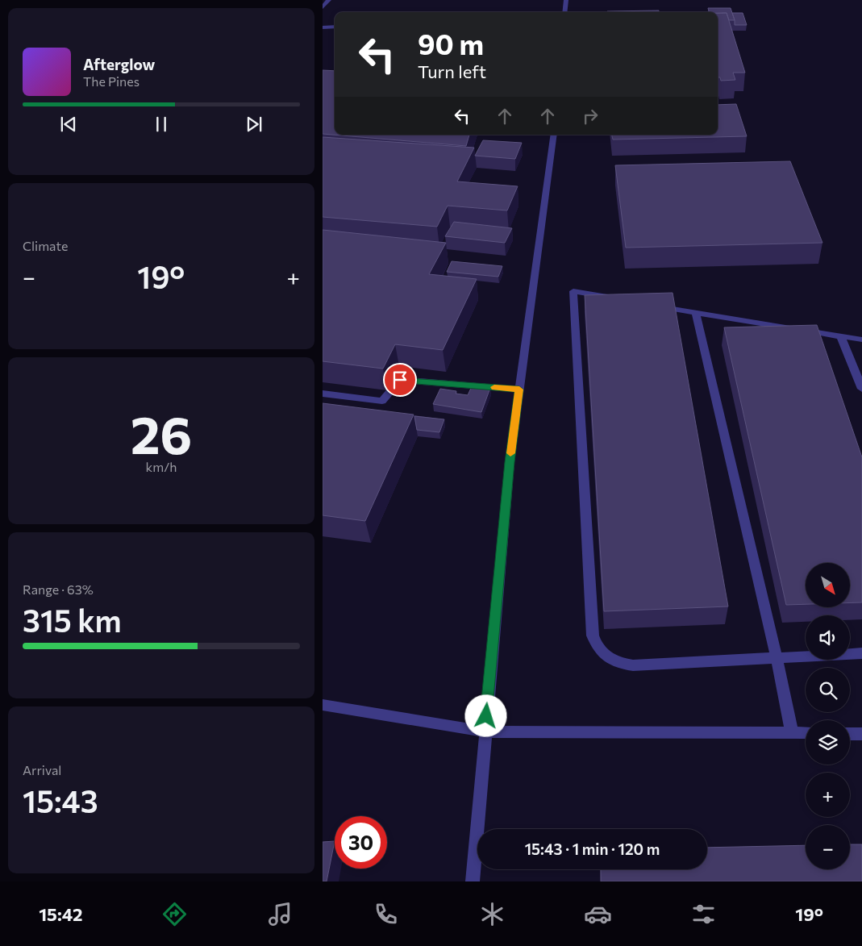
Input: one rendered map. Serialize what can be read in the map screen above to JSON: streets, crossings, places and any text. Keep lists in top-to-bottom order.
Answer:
{
  "north": "bottom right",
  "page": {
    "turn": ["90 m", "Turn left"],
    "song": ["Afterglow", "The Pines"],
    "tile": [
      "Climate",
      ["26", "km/h"],
      ["Range · 63%", "315 km"],
      ["Arrival", "15:43"]
    ],
    "heat": ["−", "19°", "+"],
    "map_buttons": ["+", "−"],
    "limit": "30",
    "trip": "15:43 · 1 min · 120 m",
    "tabs": ["15:42", "19°"]
  }
}
